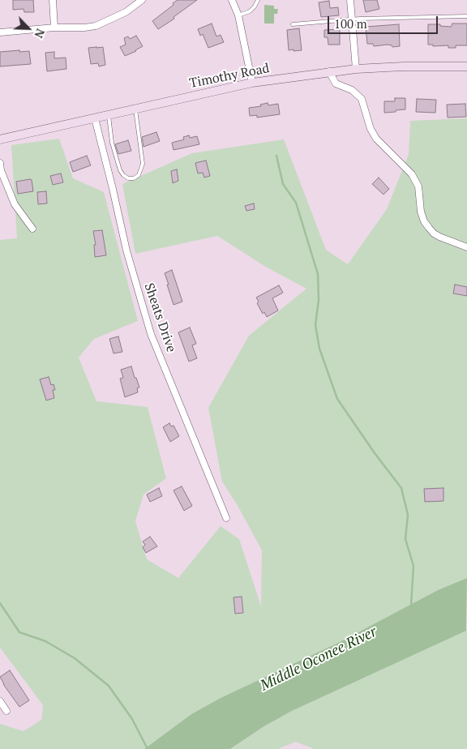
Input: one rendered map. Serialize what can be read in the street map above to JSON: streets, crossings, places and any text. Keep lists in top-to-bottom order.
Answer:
{
  "streets": {
    "main road": ["Timothy Road"],
    "street": ["Sheats Drive"]
  },
  "crossings": [
    ["Timothy Road", "Sheats Drive"]
  ],
  "water": ["Middle Oconee River"],
  "scale_bar": "100 m",
  "north": "bottom right"
}
